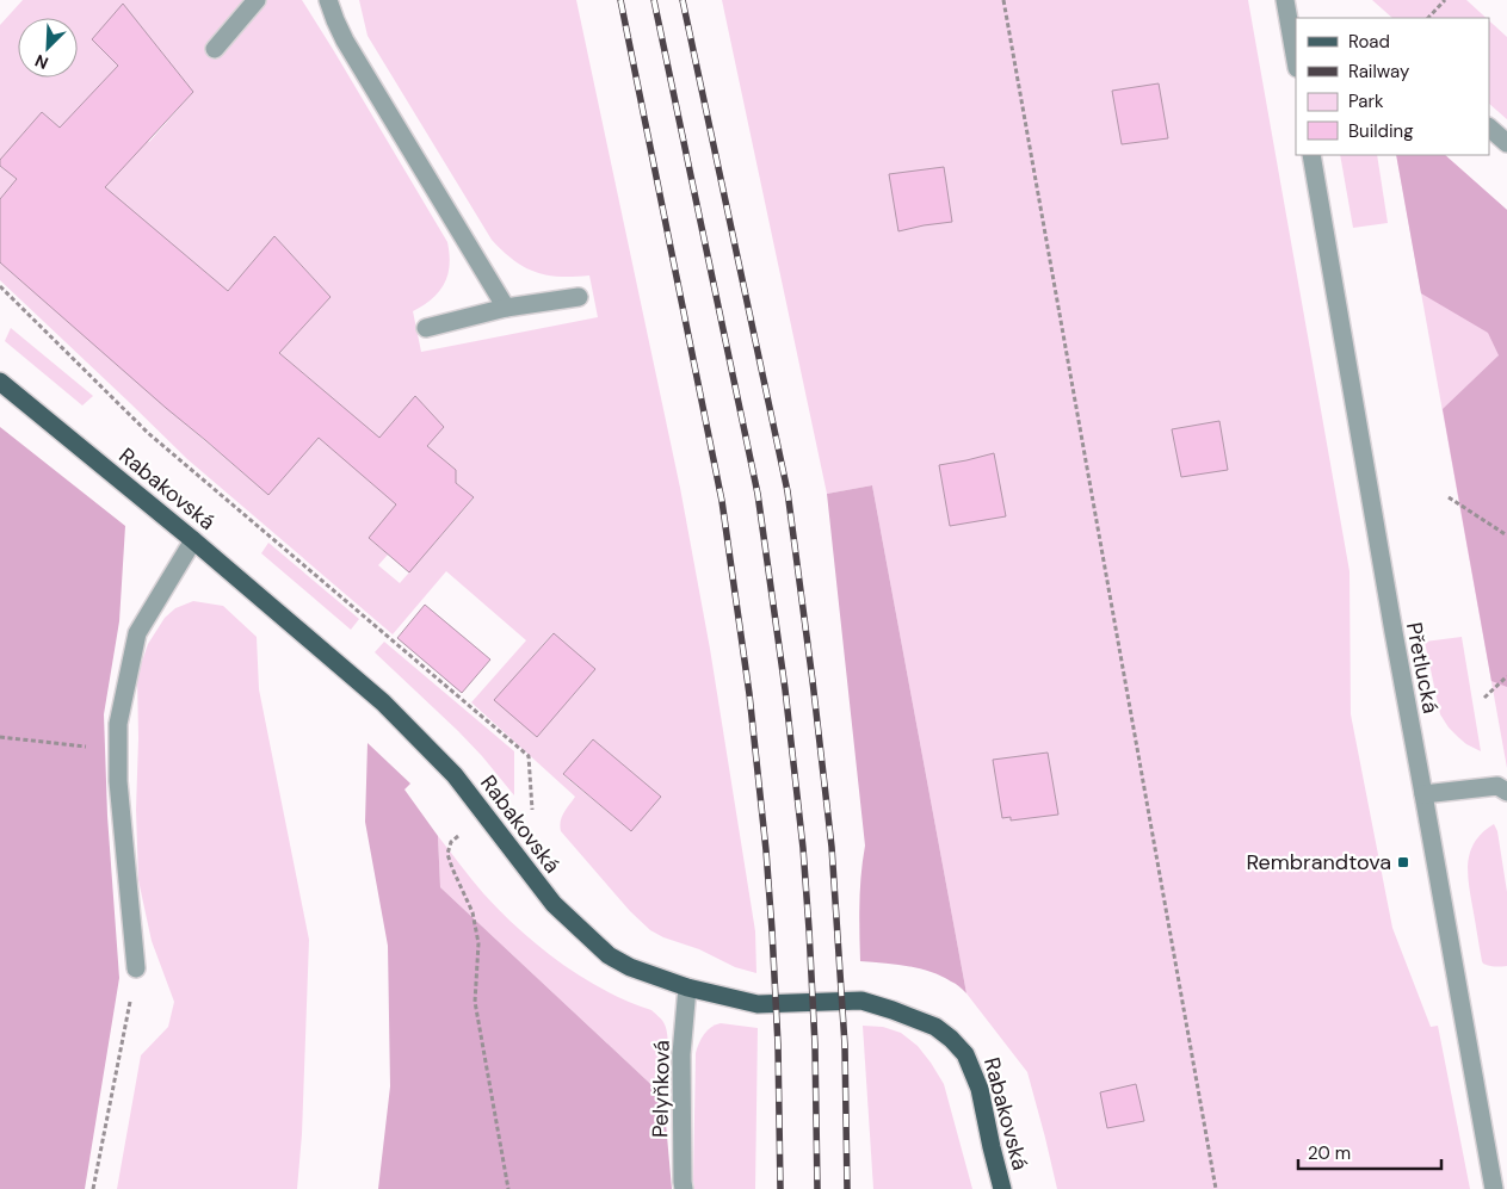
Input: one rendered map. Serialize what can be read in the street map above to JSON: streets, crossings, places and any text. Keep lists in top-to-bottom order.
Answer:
{
  "streets": {
    "main road": ["Rabakovská"],
    "street": ["Přetlucká", "Pelyňková"]
  },
  "crossings": [
    ["Rabakovská", "Pelyňková"]
  ],
  "places": {
    "transit": ["Rembrandtova"]
  },
  "legend": [
    "Road",
    "Railway",
    "Park",
    "Building"
  ],
  "scale_bar": "20 m",
  "north": "bottom left"
}
